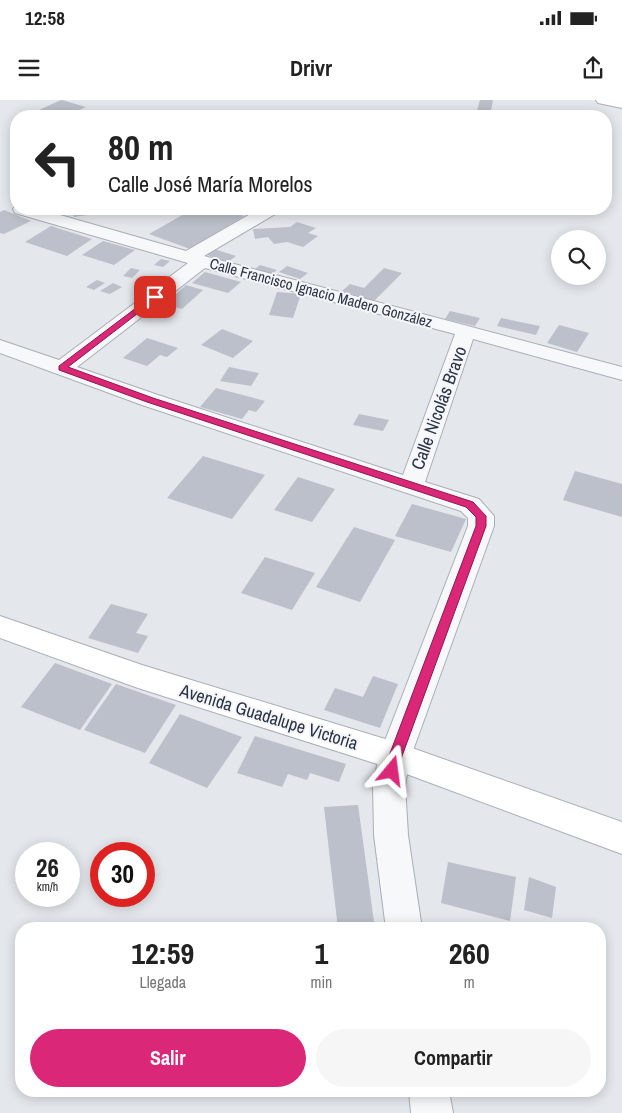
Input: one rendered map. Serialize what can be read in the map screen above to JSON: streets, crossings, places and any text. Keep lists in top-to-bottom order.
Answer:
{
  "streets": {
    "street": ["Calle Francisco Ignacio Madero González", "Calle Nicolás Bravo", "Avenida Guadalupe Victoria"]
  },
  "crossings": [
    ["Calle Francisco Ignacio Madero González", "Calle Nicolás Bravo"]
  ],
  "page": {
    "status": "12:58",
    "header": "Drivr",
    "turn": ["80 m", "Calle José María Morelos"],
    "speed": "26 km/h",
    "limit": "30",
    "eta": [
      "12:59",
      "Llegada",
      "1",
      "min",
      "260",
      "m"
    ],
    "buttons": ["Salir", "Compartir"]
  }
}
